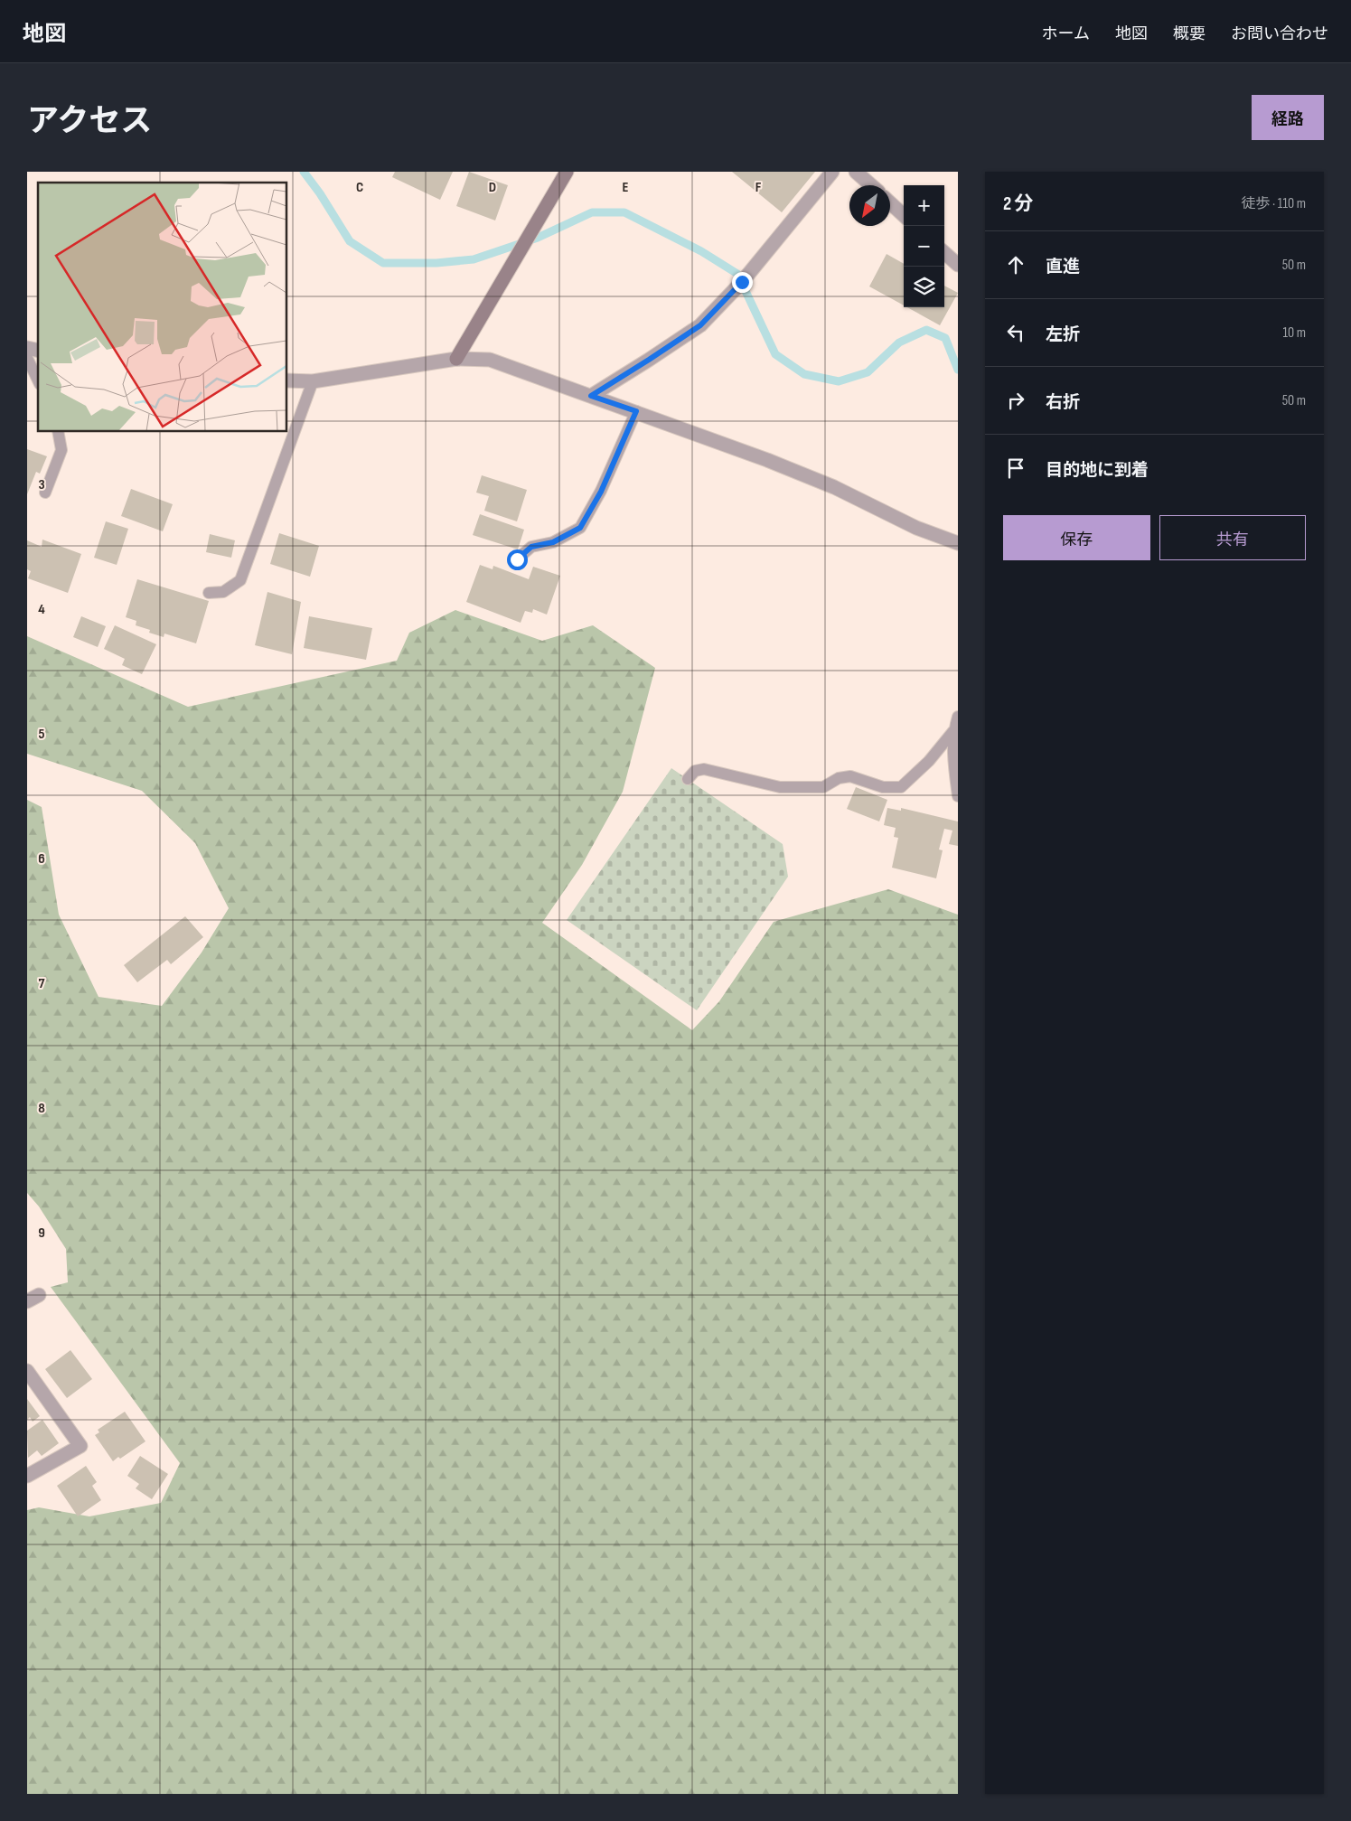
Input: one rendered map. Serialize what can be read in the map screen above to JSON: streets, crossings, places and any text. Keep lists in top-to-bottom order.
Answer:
{
  "north": "bottom left",
  "page": {
    "header": "地図",
    "nav": [
      "ホーム",
      "地図",
      "概要",
      "お問い合わせ"
    ],
    "title": "アクセス",
    "buttons": [
      "経路",
      ["保存", "共有"]
    ],
    "heading": ["2 分", "徒歩 · 110 m"],
    "map_buttons": ["+", "−"],
    "list": [
      ["直進", "50 m"],
      ["左折", "10 m"],
      ["右折", "50 m"],
      "目的地に到着"
    ]
  },
  "grid": {
    "columns": [
      "C",
      "D",
      "E",
      "F"
    ],
    "rows": [
      "3",
      "4",
      "5",
      "6",
      "7",
      "8",
      "9"
    ]
  }
}
